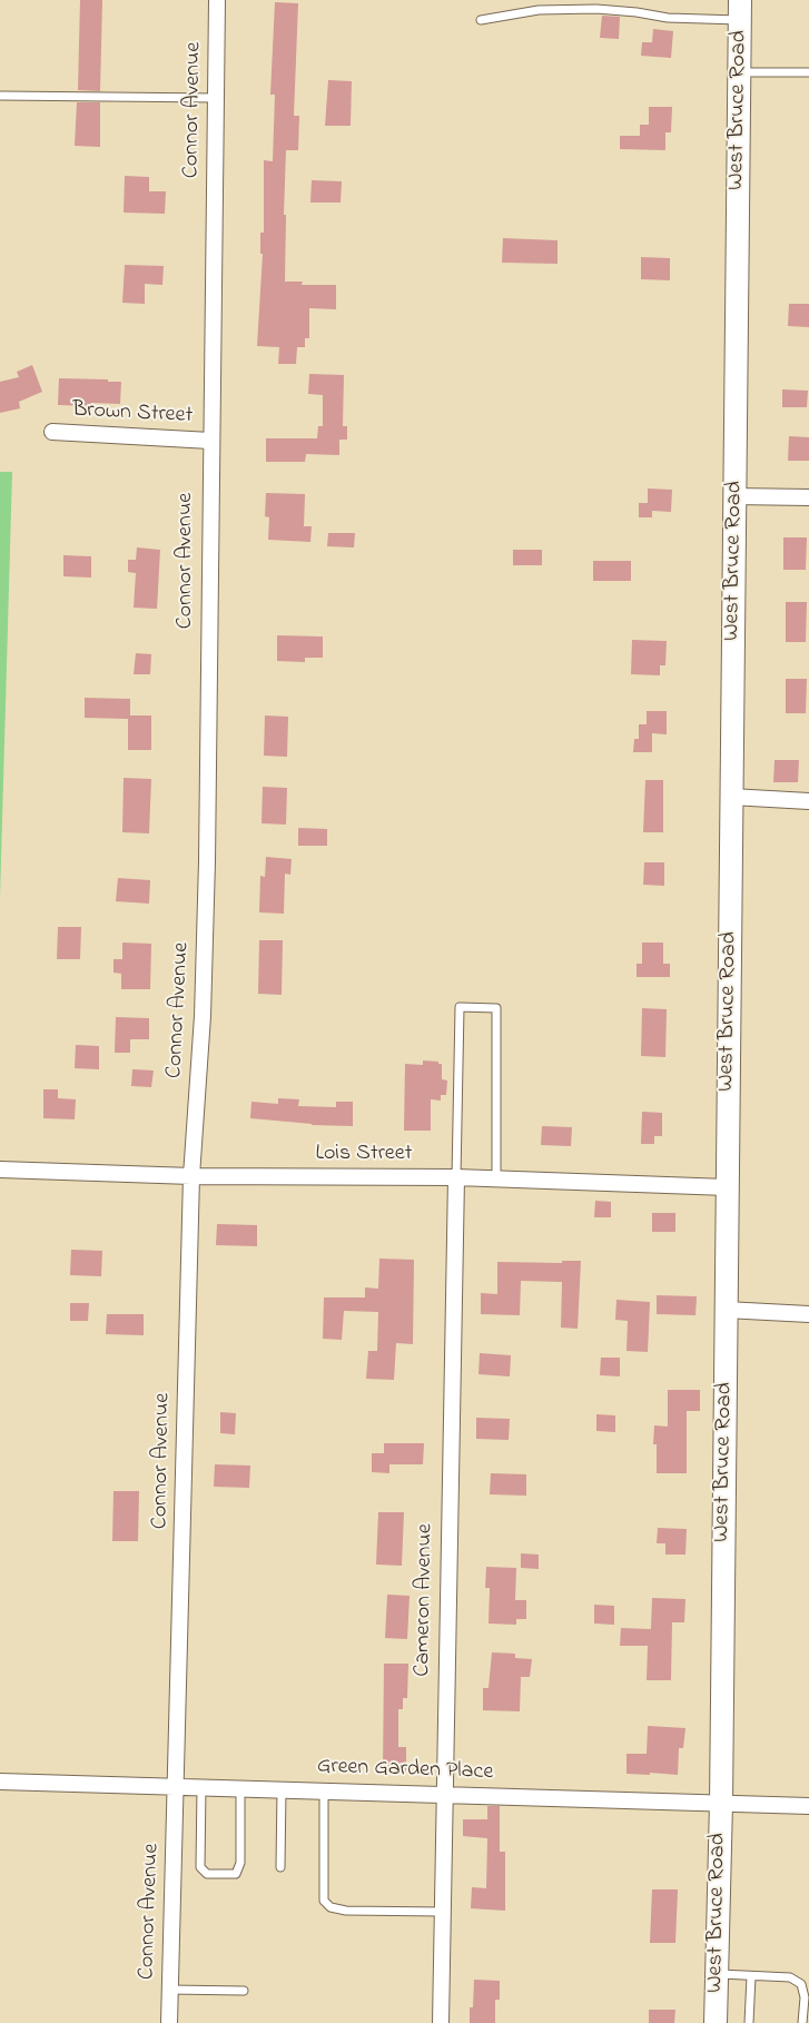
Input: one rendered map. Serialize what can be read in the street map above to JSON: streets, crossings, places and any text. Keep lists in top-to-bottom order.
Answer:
{
  "streets": {
    "street": [
      "Connor Avenue",
      "West Bruce Road",
      "Brown Street",
      "Lois Street",
      "Cameron Avenue",
      "Green Garden Place"
    ]
  },
  "crossings": [
    ["Connor Avenue", "Brown Street"],
    ["Connor Avenue", "Lois Street"],
    ["Connor Avenue", "Green Garden Place"],
    ["West Bruce Road", "Lois Street"],
    ["West Bruce Road", "Green Garden Place"],
    ["Lois Street", "Cameron Avenue"],
    ["Cameron Avenue", "Green Garden Place"]
  ]
}
